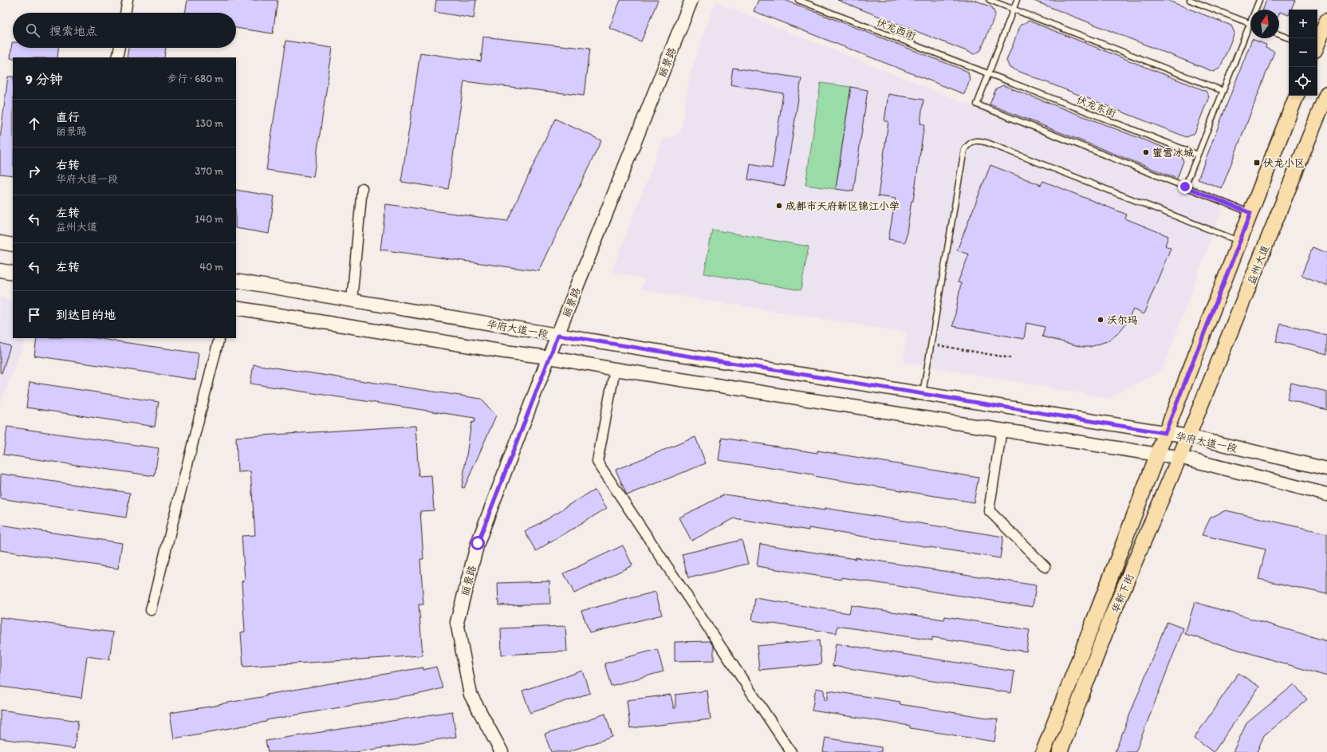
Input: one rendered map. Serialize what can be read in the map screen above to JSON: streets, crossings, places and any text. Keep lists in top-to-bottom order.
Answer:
{
  "streets": {
    "main road": [
      "丽景路",
      "益州大道",
      "华府大道一段",
      "华新下街"
    ],
    "lane": ["伏龙西街", "伏龙东街"]
  },
  "crossings": [
    ["伏龙西街", "伏龙东街"],
    ["丽景路", "华府大道一段"],
    ["益州大道", "华府大道一段"],
    ["益州大道", "华新下街"],
    ["华府大道一段", "华新下街"]
  ],
  "places": {
    "other": ["蜜雪冰城", "成都市天府新区锦江小学", "沃尔玛"],
    "transit": ["伏龙小区"]
  },
  "north": "top",
  "page": {
    "map_buttons": ["+", "−"],
    "search": "搜索地点",
    "heading": ["9 分钟", "步行 · 680 m"],
    "list": [
      ["直行", "丽景路", "130 m"],
      ["右转", "华府大道一段", "370 m"],
      ["左转", "益州大道", "140 m"],
      ["左转", "40 m"],
      "到达目的地"
    ]
  }
}
